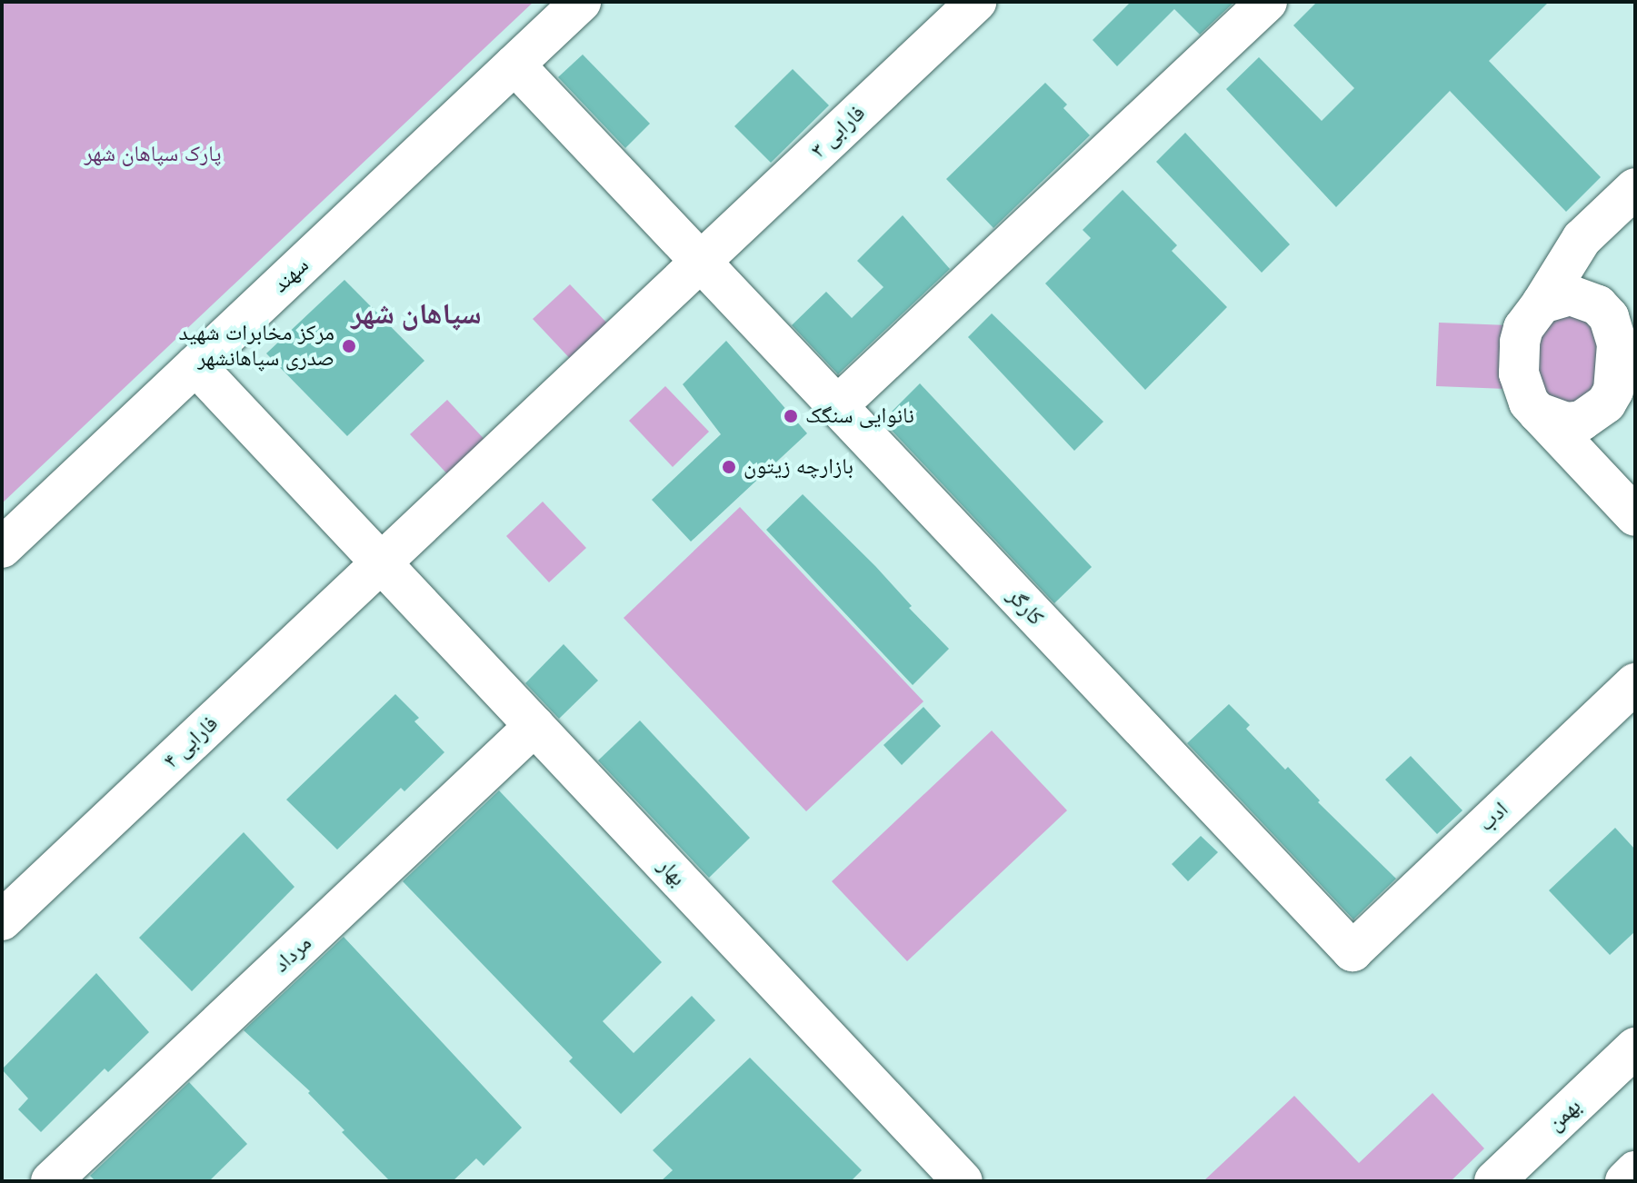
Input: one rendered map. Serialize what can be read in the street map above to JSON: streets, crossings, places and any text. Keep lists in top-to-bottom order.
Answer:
{
  "streets": {
    "street": [
      "فارابی ۳",
      "سهند",
      "کارگر",
      "فارابی ۴",
      "ادب",
      "بهار",
      "مرداد",
      "بهمن"
    ]
  },
  "crossings": [
    ["فارابی ۳", "کارگر"],
    ["فارابی ۳", "فارابی ۴"],
    ["فارابی ۳", "بهار"],
    ["سهند", "کارگر"],
    ["سهند", "بهار"],
    ["کارگر", "ادب"],
    ["فارابی ۴", "بهار"],
    ["بهار", "مرداد"]
  ],
  "districts": ["سپاهان شهر"],
  "parks": ["پارک سپاهان شهر"],
  "places": ["مرکز مخابرات شهید صدری سپاهانشهر", "نانوایی سنگک", "بازارچه زیتون"]
}
